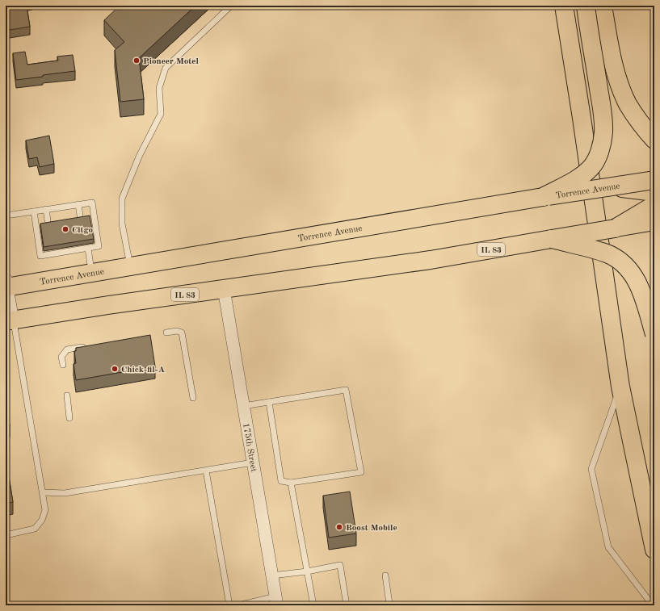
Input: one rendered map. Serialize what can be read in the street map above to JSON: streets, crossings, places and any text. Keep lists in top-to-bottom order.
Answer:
{
  "streets": {
    "main road": ["Torrence Avenue", "IL 83"],
    "street": ["175th Street"]
  },
  "crossings": [
    ["IL 83", "175th Street"]
  ],
  "places": [
    "Pioneer Motel",
    "Citgo",
    "Chick-fil-A",
    "Boost Mobile"
  ]
}
